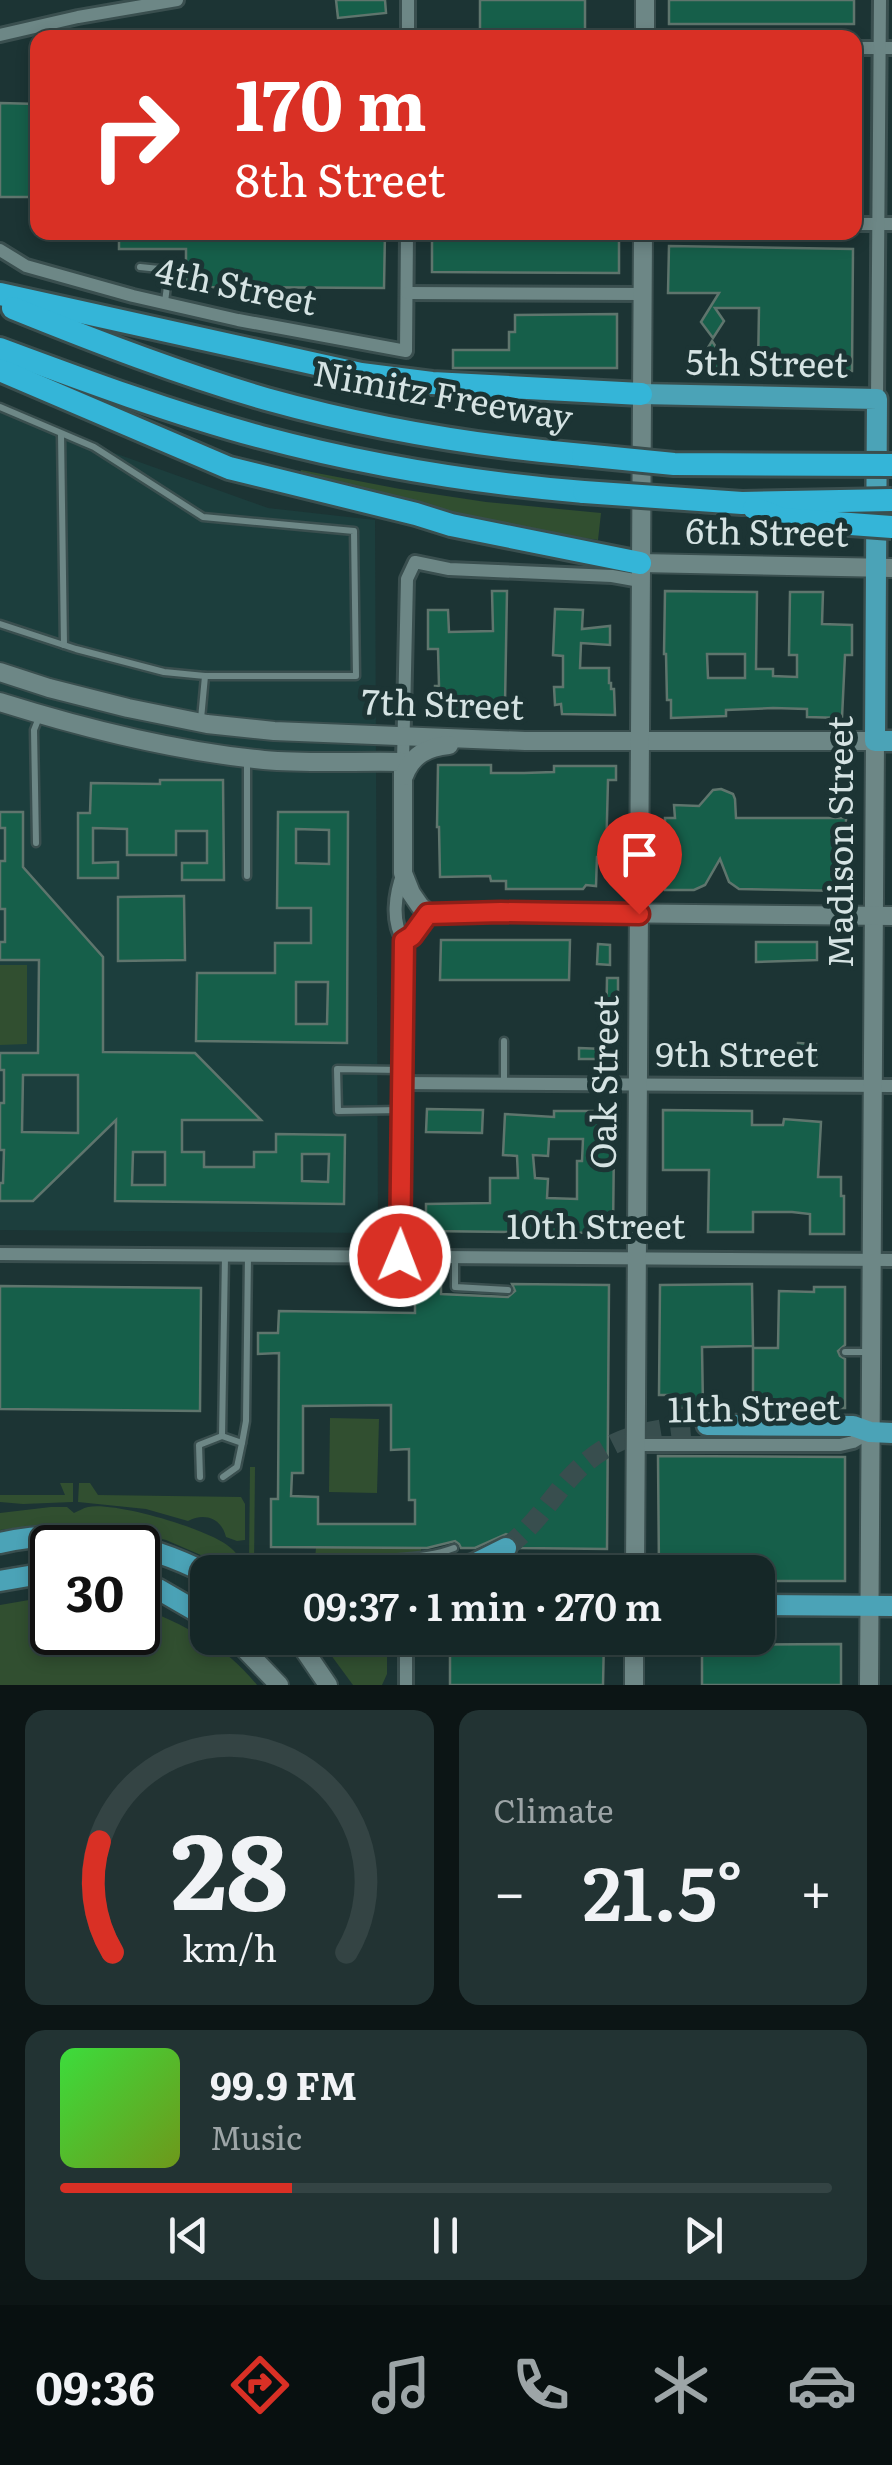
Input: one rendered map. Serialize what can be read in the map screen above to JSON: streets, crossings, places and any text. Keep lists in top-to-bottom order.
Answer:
{
  "streets": {
    "highway": ["Nimitz Freeway"],
    "main road": [
      "5th Street",
      "6th Street",
      "7th Street",
      "Madison Street",
      "Oak Street",
      "11th Street"
    ],
    "street": ["4th Street", "9th Street", "10th Street"]
  },
  "crossings": [
    ["5th Street", "Madison Street"],
    ["5th Street", "Oak Street"],
    ["6th Street", "7th Street"],
    ["6th Street", "Madison Street"],
    ["6th Street", "Oak Street"],
    ["7th Street", "Madison Street"],
    ["7th Street", "Oak Street"],
    ["Madison Street", "9th Street"],
    ["Madison Street", "10th Street"],
    ["Madison Street", "11th Street"],
    ["9th Street", "Oak Street"],
    ["Oak Street", "10th Street"],
    ["Oak Street", "11th Street"]
  ],
  "page": {
    "turn": ["170 m", "8th Street"],
    "limit": "30",
    "trip": "09:37 · 1 min · 270 m",
    "tile": "Climate",
    "heat": ["−", "21.5°", "+"],
    "song": ["99.9 FM", "Music"],
    "tabs": "09:36",
    "gauge": ["28", "km/h"]
  }
}
